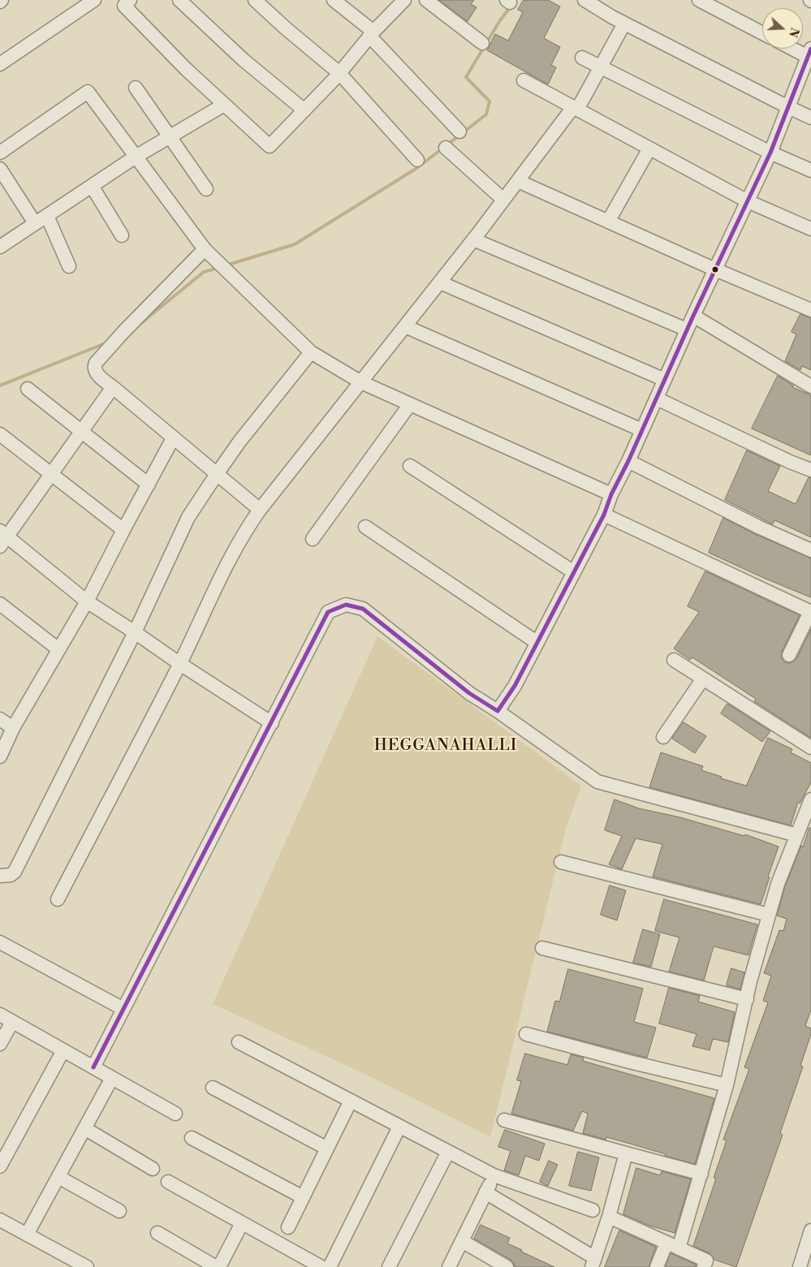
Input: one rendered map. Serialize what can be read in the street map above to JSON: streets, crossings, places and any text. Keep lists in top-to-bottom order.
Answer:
{
  "districts": ["HEGGANAHALLI"],
  "north": "right"
}
